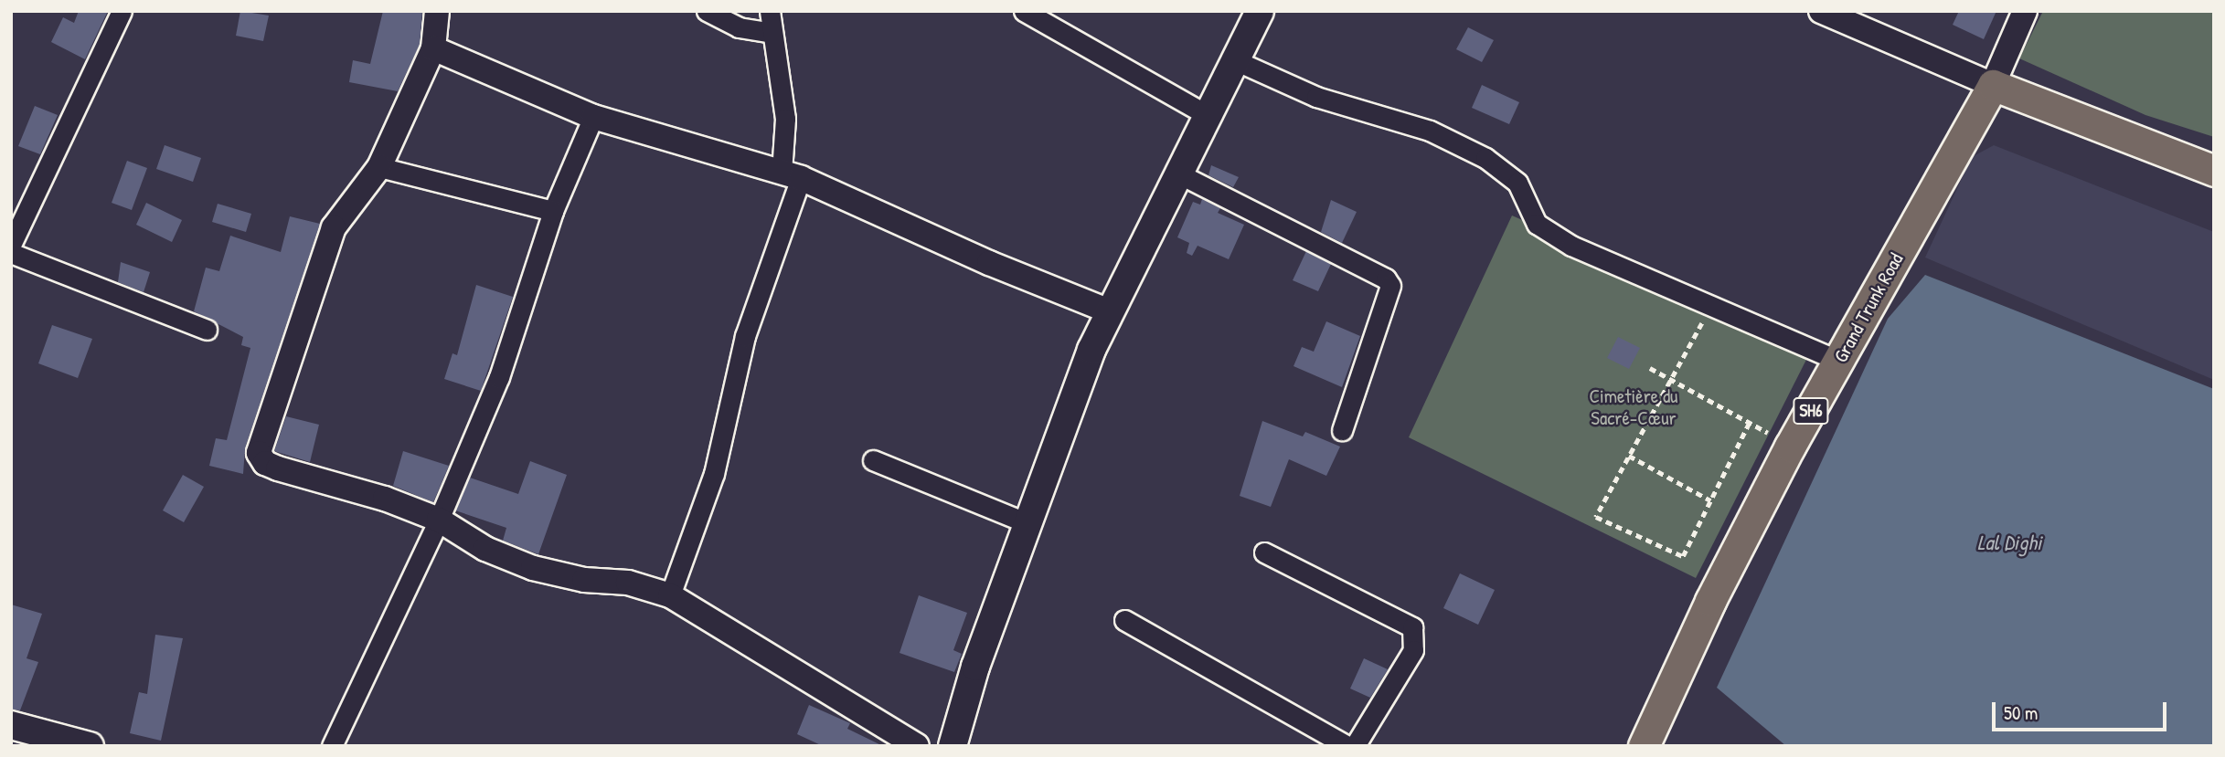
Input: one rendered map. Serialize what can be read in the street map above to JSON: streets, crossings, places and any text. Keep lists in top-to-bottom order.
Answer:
{
  "streets": {
    "main road": ["Grand Trunk Road", "SH6"]
  },
  "water": ["Lal Dighi"],
  "parks": ["Cimetière du Sacré-Cœur"],
  "scale_bar": "50 m"
}
